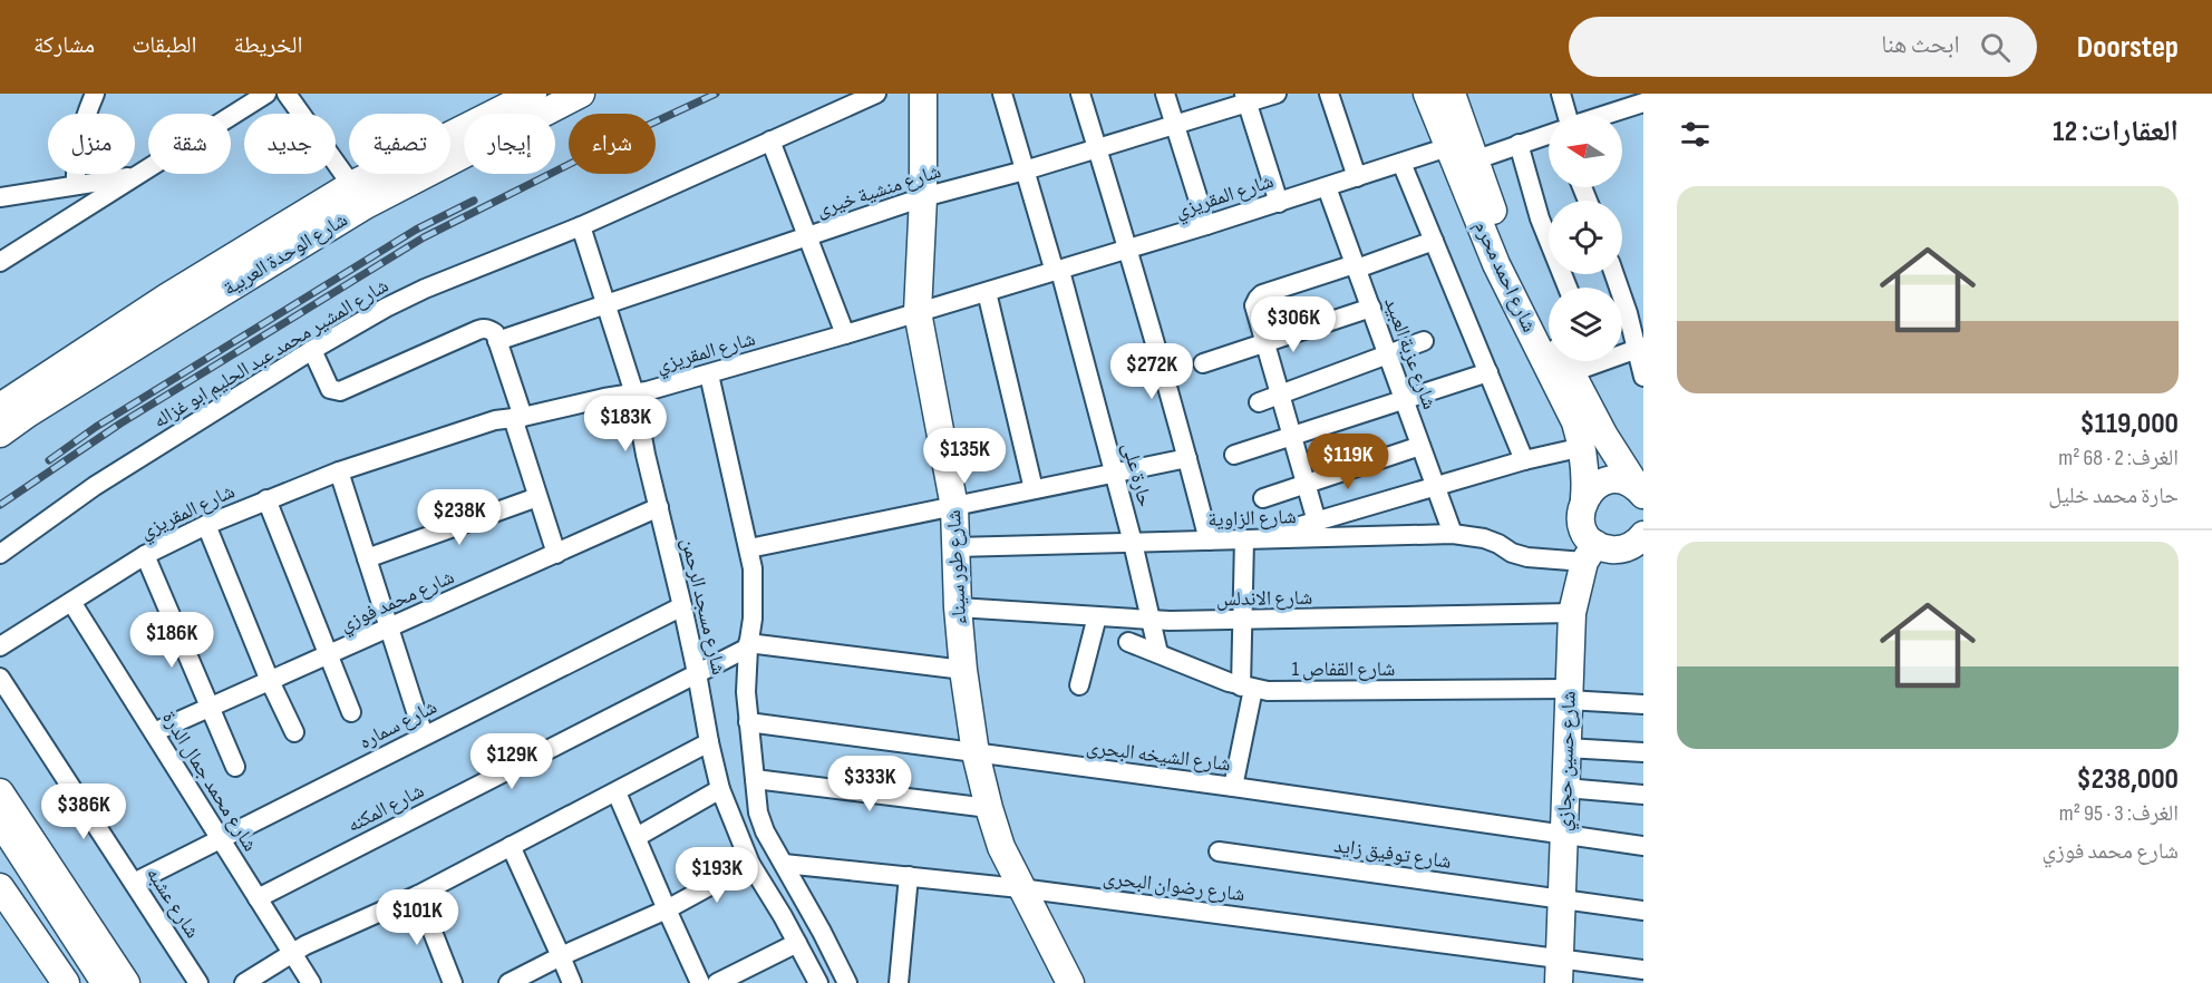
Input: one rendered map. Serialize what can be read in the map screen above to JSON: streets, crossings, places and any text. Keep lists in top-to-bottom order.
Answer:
{
  "streets": {
    "street": [
      "شارع منشية خيرى",
      "شارع المقريزي",
      "شارع الوحدة العربية",
      "شارع احمد محرم",
      "شارع المشير محمد عبد الحليم ابو غزاله",
      "شارع عزبة العبيد",
      "حارة على",
      "شارع الزاوية",
      "شارع طور سيناء",
      "شارع الاندلس",
      "شارع محمد فوزي",
      "شارع مسجد الرحمن",
      "شارع القفاص 1",
      "شارع سماره",
      "شارع الشيخه البحرى",
      "شارع حسين حجازي",
      "شارع محمد جمال الدرة",
      "شارع المكنه",
      "شارع توفيق زايد",
      "شارع رضوان البحرى",
      "شارع عشبه"
    ]
  },
  "crossings": [
    ["شارع منشية خيرى", "حارة على"],
    ["شارع منشية خيرى", "شارع طور سيناء"],
    ["شارع منشية خيرى", "شارع مسجد الرحمن"],
    ["شارع المقريزي", "شارع احمد محرم"],
    ["شارع المقريزي", "شارع عزبة العبيد"],
    ["شارع المقريزي", "حارة على"],
    ["شارع المقريزي", "شارع طور سيناء"],
    ["شارع المقريزي", "شارع مسجد الرحمن"],
    ["شارع المقريزي", "شارع محمد جمال الدرة"],
    ["شارع احمد محرم", "شارع الزاوية"],
    ["شارع احمد محرم", "شارع حسين حجازي"],
    ["شارع المشير محمد عبد الحليم ابو غزاله", "شارع مسجد الرحمن"],
    ["شارع عزبة العبيد", "شارع الزاوية"],
    ["حارة على", "شارع الزاوية"],
    ["حارة على", "شارع الاندلس"],
    ["حارة على", "شارع القفاص 1"],
    ["شارع الزاوية", "شارع طور سيناء"],
    ["شارع الزاوية", "شارع حسين حجازي"],
    ["شارع طور سيناء", "شارع الاندلس"],
    ["شارع طور سيناء", "شارع الشيخه البحرى"],
    ["شارع طور سيناء", "شارع رضوان البحرى"],
    ["شارع الاندلس", "شارع حسين حجازي"],
    ["شارع محمد فوزي", "شارع مسجد الرحمن"],
    ["شارع محمد فوزي", "شارع محمد جمال الدرة"],
    ["شارع مسجد الرحمن", "شارع سماره"],
    ["شارع مسجد الرحمن", "شارع الشيخه البحرى"],
    ["شارع مسجد الرحمن", "شارع المكنه"],
    ["شارع مسجد الرحمن", "شارع رضوان البحرى"],
    ["شارع القفاص 1", "شارع حسين حجازي"],
    ["شارع سماره", "شارع محمد جمال الدرة"],
    ["شارع سماره", "شارع عشبه"],
    ["شارع الشيخه البحرى", "شارع حسين حجازي"],
    ["شارع حسين حجازي", "شارع توفيق زايد"],
    ["شارع حسين حجازي", "شارع رضوان البحرى"],
    ["شارع محمد جمال الدرة", "شارع المكنه"]
  ],
  "north": "left",
  "page": {
    "header": "Doorstep",
    "search": "ابحث هنا",
    "nav": ["الخريطة", "الطبقات", "مشاركة"],
    "heading": "العقارات: 12",
    "chip": [
      "شراء",
      "إيجار",
      "تصفية",
      "جديد",
      "شقة",
      "منزل"
    ],
    "list": [
      {
        "name": "$119,000",
        "note": "الغرف: 2 · 68 m² · حارة محمد خليل"
      },
      {
        "name": "$238,000",
        "note": "الغرف: 3 · 95 m² · شارع محمد فوزي"
      }
    ],
    "price": [
      "$306K",
      "$272K",
      "$183K",
      "$135K",
      "$119K",
      "$238K",
      "$186K",
      "$129K",
      "$333K",
      "$386K",
      "$193K",
      "$101K"
    ]
  }
}
